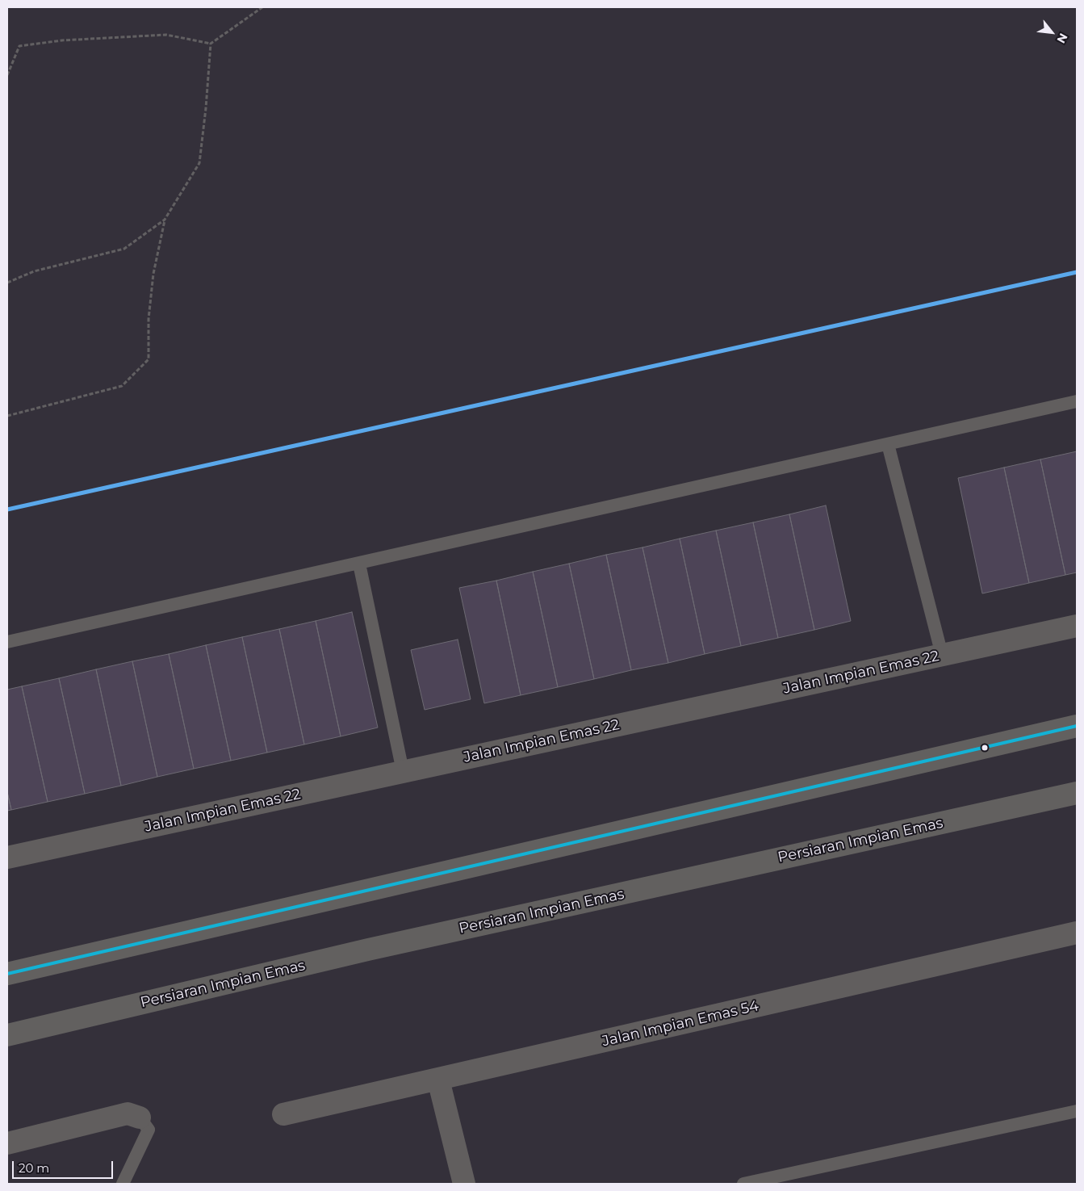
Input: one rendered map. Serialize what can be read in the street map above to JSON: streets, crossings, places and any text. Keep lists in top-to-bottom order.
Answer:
{
  "streets": {
    "main road": ["Persiaran Impian Emas"],
    "street": ["Jalan Impian Emas 22", "Jalan Impian Emas 54"]
  },
  "scale_bar": "20 m",
  "north": "bottom right"
}
